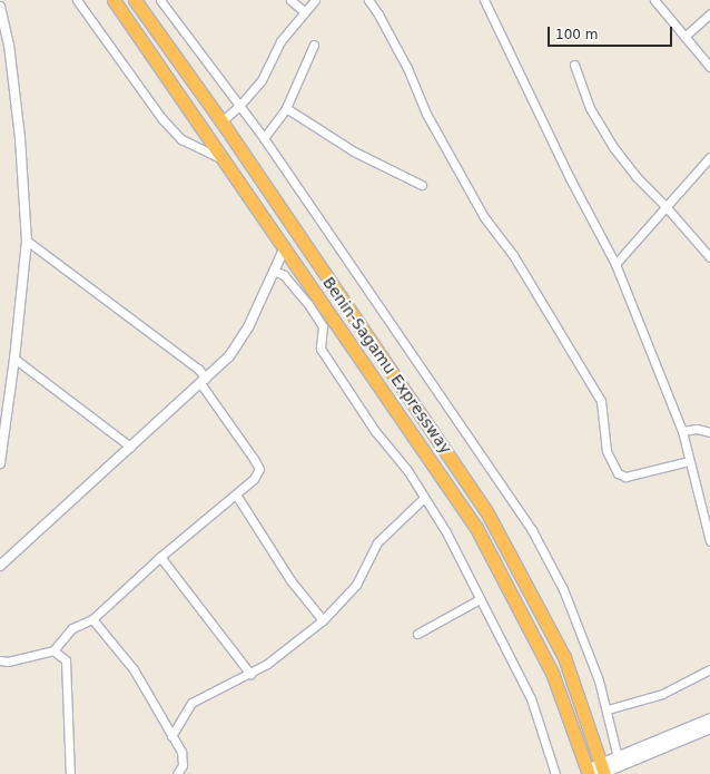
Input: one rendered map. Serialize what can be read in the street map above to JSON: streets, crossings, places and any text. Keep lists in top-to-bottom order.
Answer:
{
  "streets": {
    "highway": ["Benin-Sagamu Expressway"]
  },
  "scale_bar": "100 m"
}
